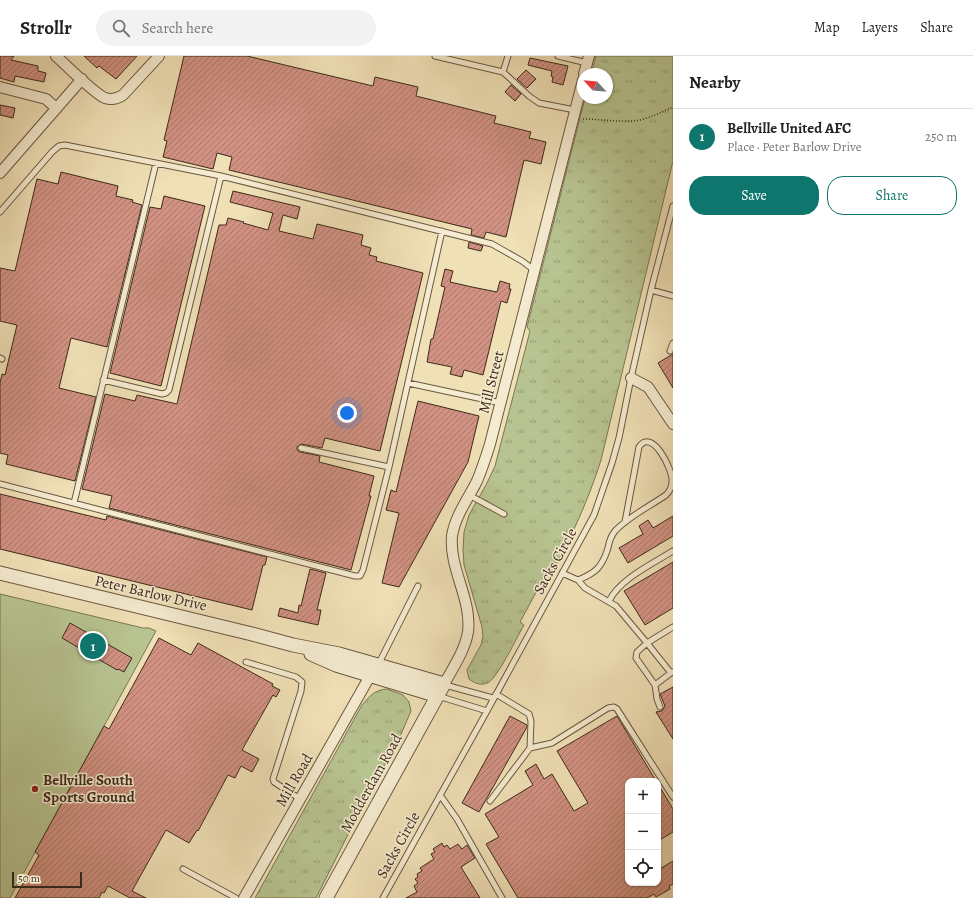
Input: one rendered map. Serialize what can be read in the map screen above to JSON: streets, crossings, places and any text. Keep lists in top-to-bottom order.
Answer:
{
  "streets": {
    "street": [
      "Mill Street",
      "Peter Barlow Drive",
      "Mill Road",
      "Modderdam Road"
    ],
    "lane": ["Sacks Circle"]
  },
  "crossings": [
    ["Mill Street", "Peter Barlow Drive"],
    ["Mill Street", "Modderdam Road"],
    ["Sacks Circle", "Peter Barlow Drive"],
    ["Peter Barlow Drive", "Mill Road"],
    ["Peter Barlow Drive", "Modderdam Road"]
  ],
  "places": ["Bellville South Sports Ground"],
  "scale_bar": "50 m",
  "north": "top left",
  "page": {
    "header": "Strollr",
    "search": "Search here",
    "nav": ["Map", "Layers", "Share"],
    "heading": "Nearby",
    "list": [
      {
        "mark": "1",
        "name": "Bellville United AFC",
        "note": "Place · Peter Barlow Drive",
        "value": "250 m"
      }
    ],
    "buttons": ["Save", "Share"],
    "pins": "1",
    "map_buttons": ["+", "−"],
    "scale": "50 m"
  }
}
